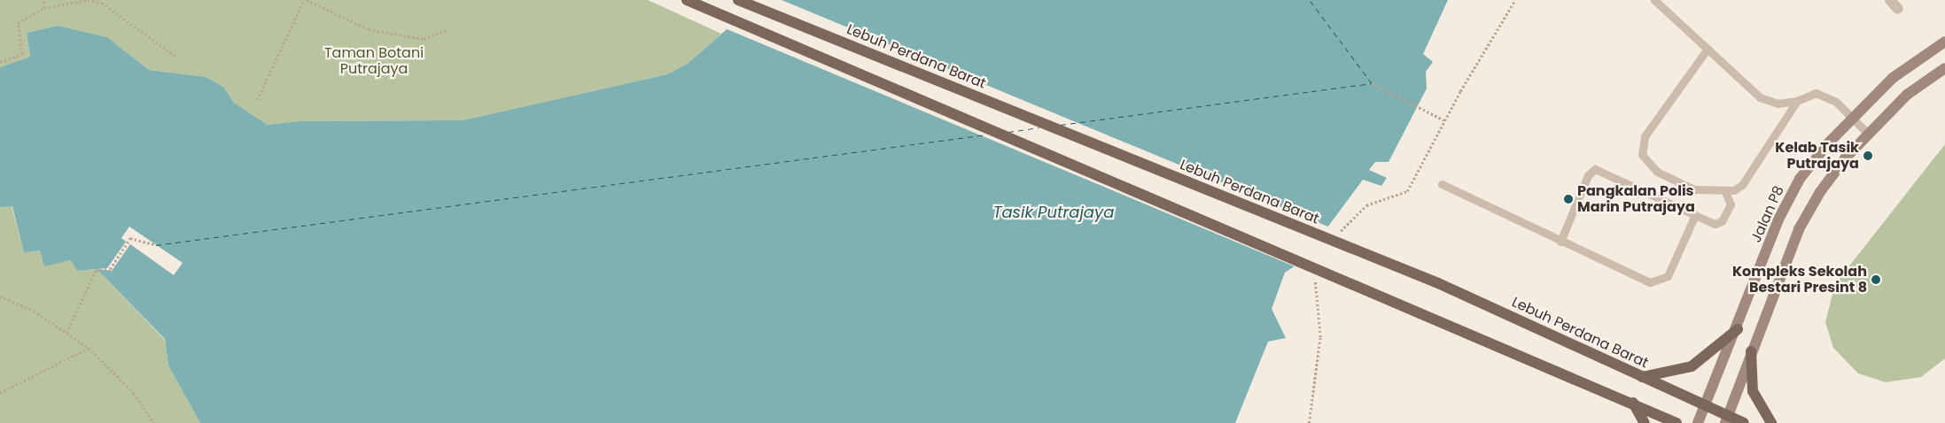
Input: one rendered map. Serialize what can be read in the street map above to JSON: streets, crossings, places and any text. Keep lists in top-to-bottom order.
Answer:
{
  "streets": {
    "main road": ["Lebuh Perdana Barat"],
    "street": ["Jalan P8"]
  },
  "crossings": [
    ["Lebuh Perdana Barat", "Jalan P8"]
  ],
  "water": ["Tasik Putrajaya"],
  "parks": ["Taman Botani Putrajaya"],
  "places": ["Kelab Tasik Putrajaya", "Pangkalan Polis Marin Putrajaya", "Kompleks Sekolah Bestari Presint 8"]
}
